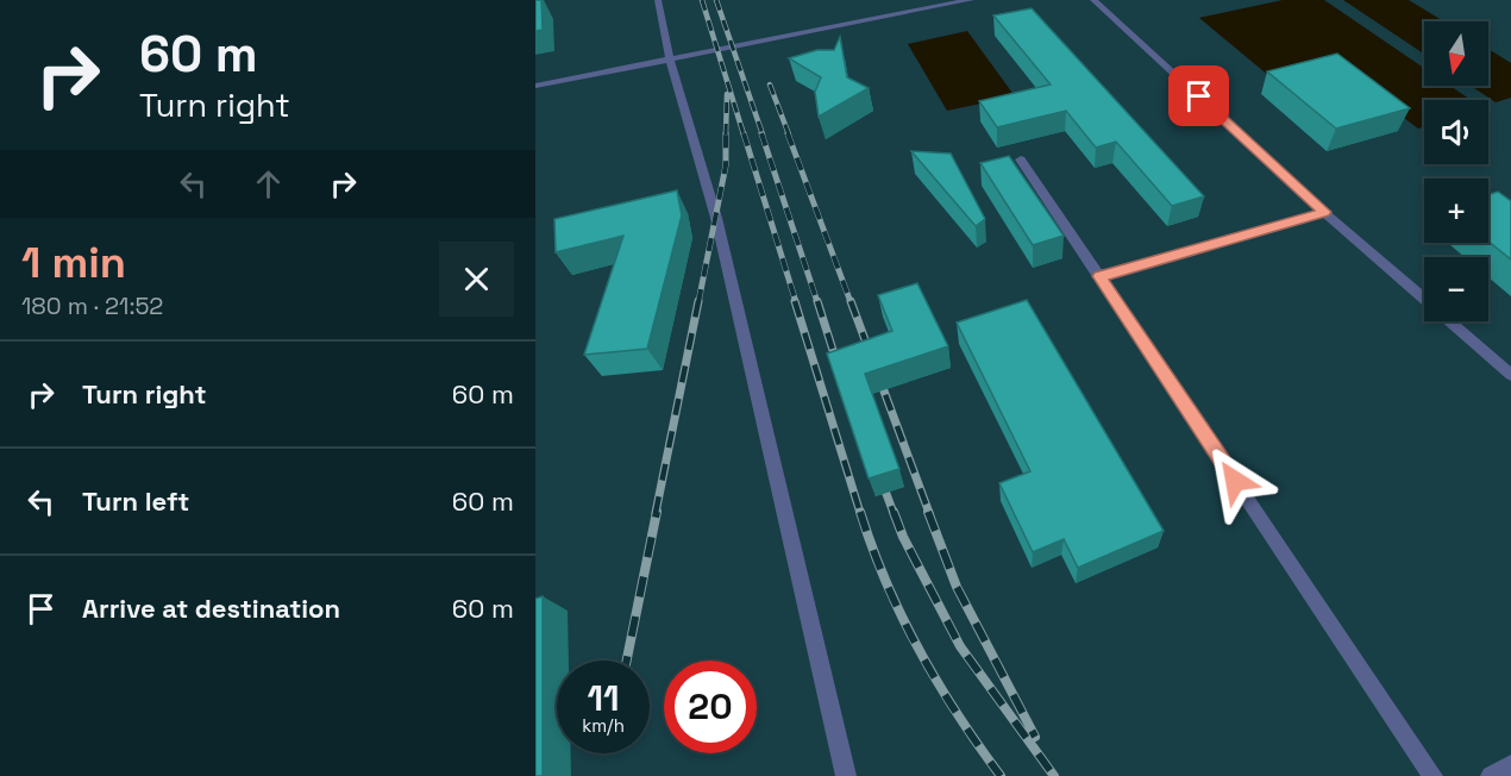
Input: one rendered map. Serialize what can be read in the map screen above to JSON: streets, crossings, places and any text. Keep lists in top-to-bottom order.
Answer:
{
  "north": "bottom",
  "page": {
    "turn": ["60 m", "Turn right"],
    "map_buttons": ["+", "−"],
    "heading": ["1 min", "180 m · 21:52"],
    "list": [
      {
        "name": "Turn right",
        "value": "60 m"
      },
      {
        "name": "Turn left",
        "value": "60 m"
      },
      {
        "name": "Arrive at destination",
        "value": "60 m"
      }
    ],
    "speed": "11 km/h",
    "limit": "20"
  }
}
